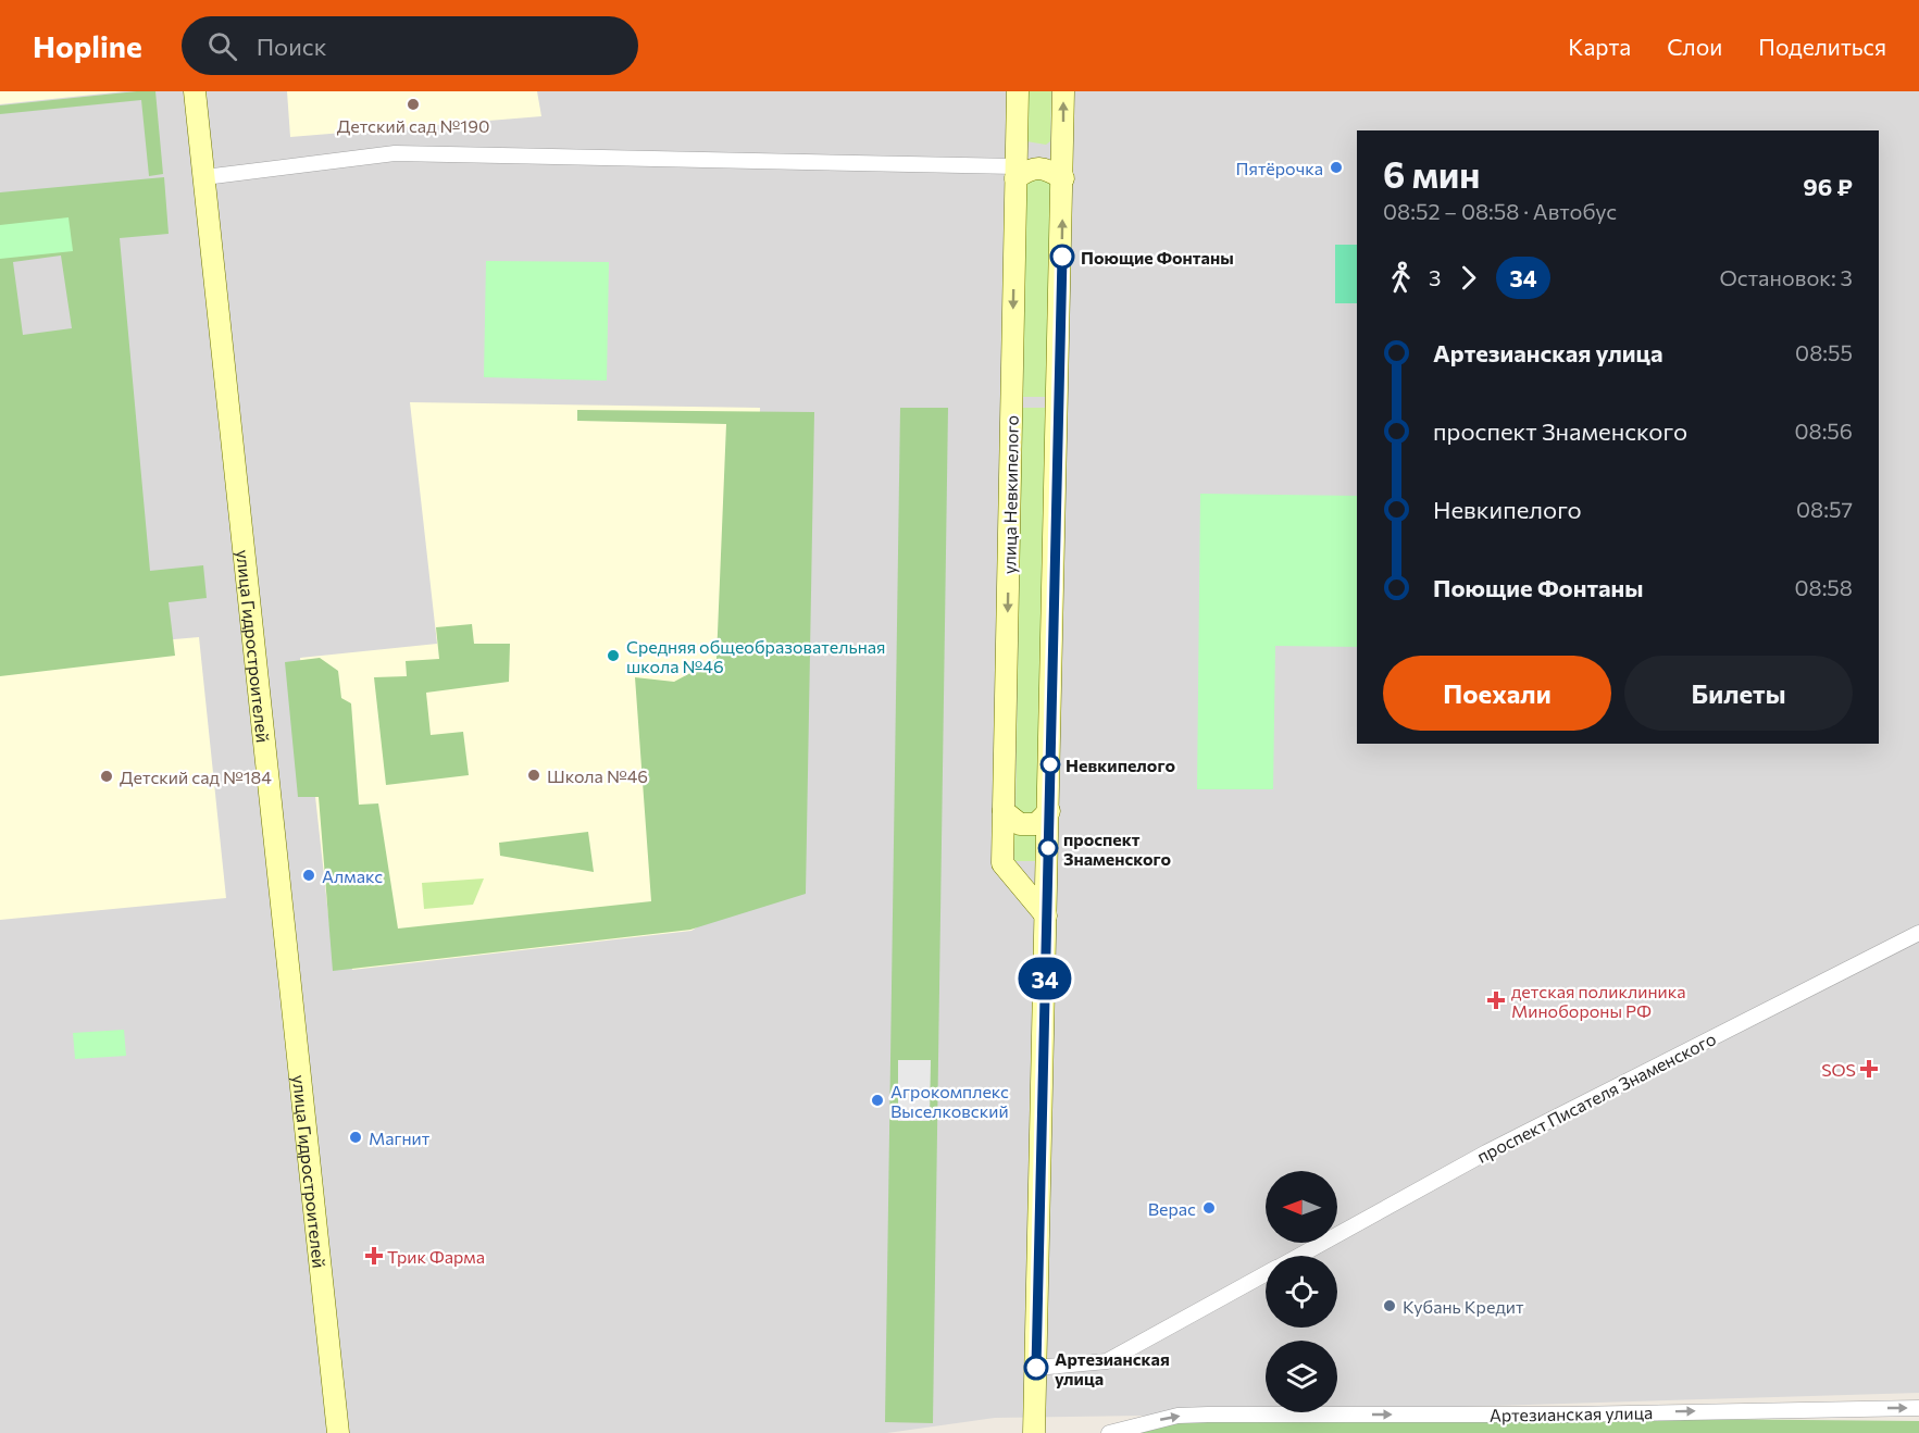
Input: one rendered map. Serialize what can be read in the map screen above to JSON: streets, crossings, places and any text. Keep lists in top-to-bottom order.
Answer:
{
  "streets": {
    "street": [
      "улица Невкипелого",
      "улица Гидростроителей",
      "проспект Писателя Знаменского",
      "Артезианская улица"
    ]
  },
  "one_way": ["Артезианская улица"],
  "places": {
    "other": [
      "Детский сад №190",
      "Пятёрочка",
      "Поющие Фонтаны",
      "Средняя общеобразовательная школа №46",
      "Невкипелого",
      "Школа №46",
      "Детский сад №184",
      "проспект Знаменского",
      "Алмакс",
      "Агрокомплекс Выселковский",
      "Магнит",
      "Верас",
      "Кубань Кредит",
      "Артезианская улица"
    ],
    "health": ["детская поликлиника Минобороны РФ", "SOS", "Трик Фарма"]
  },
  "lines": ["bus line 34"],
  "north": "left",
  "page": {
    "header": "Hopline",
    "search": "Поиск",
    "nav": ["Карта", "Слои", "Поделиться"],
    "on_map": "34",
    "heading": ["6 мин", "08:52 – 08:58 · Автобус", "96 ₽"],
    "legs": ["3", "34", "Остановок: 3"],
    "list": [
      {
        "name": "Артезианская улица",
        "value": "08:55"
      },
      {
        "name": "проспект Знаменского",
        "value": "08:56"
      },
      {
        "name": "Невкипелого",
        "value": "08:57"
      },
      {
        "name": "Поющие Фонтаны",
        "value": "08:58"
      }
    ],
    "buttons": ["Поехали", "Билеты"]
  }
}
